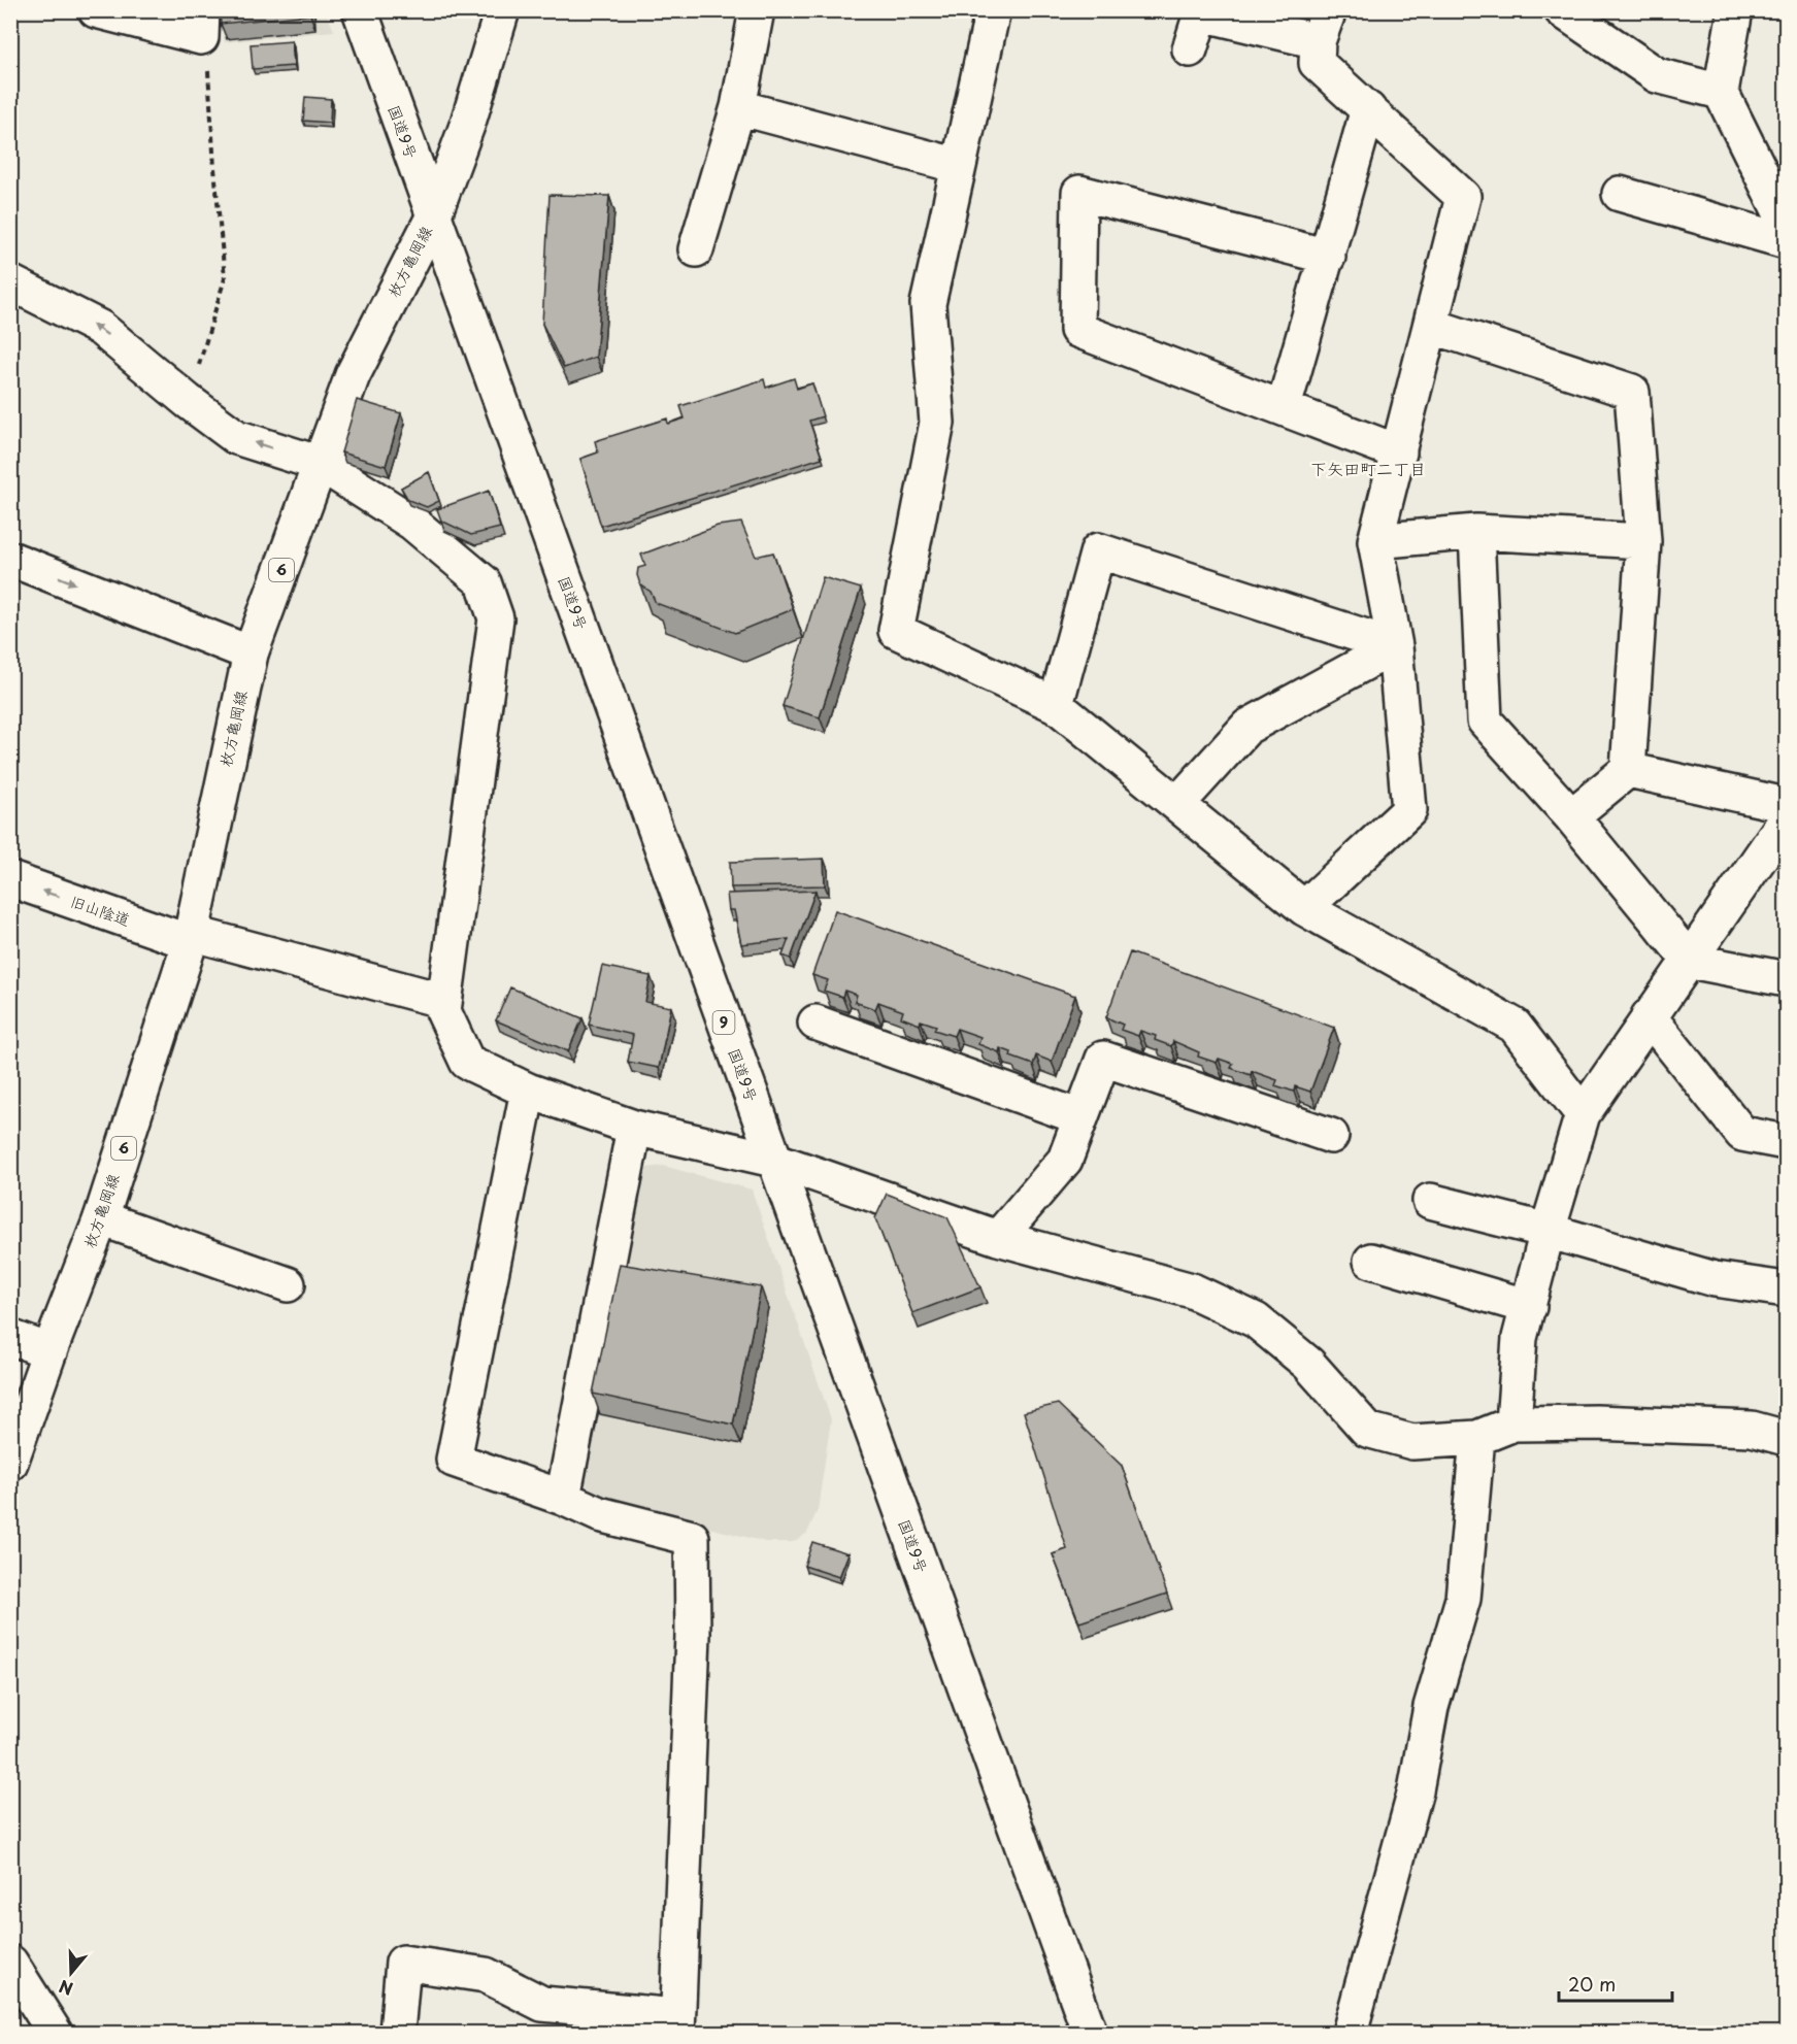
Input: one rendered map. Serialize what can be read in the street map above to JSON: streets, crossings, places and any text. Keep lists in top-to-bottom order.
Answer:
{
  "streets": {
    "main road": [
      "国道9号",
      "枚方亀岡線",
      "6",
      "旧山陰道",
      "9"
    ]
  },
  "crossings": [
    ["国道9号", "枚方亀岡線"],
    ["枚方亀岡線", "旧山陰道"]
  ],
  "districts": ["下矢田町二丁目"],
  "scale_bar": "20 m",
  "north": "bottom"
}
